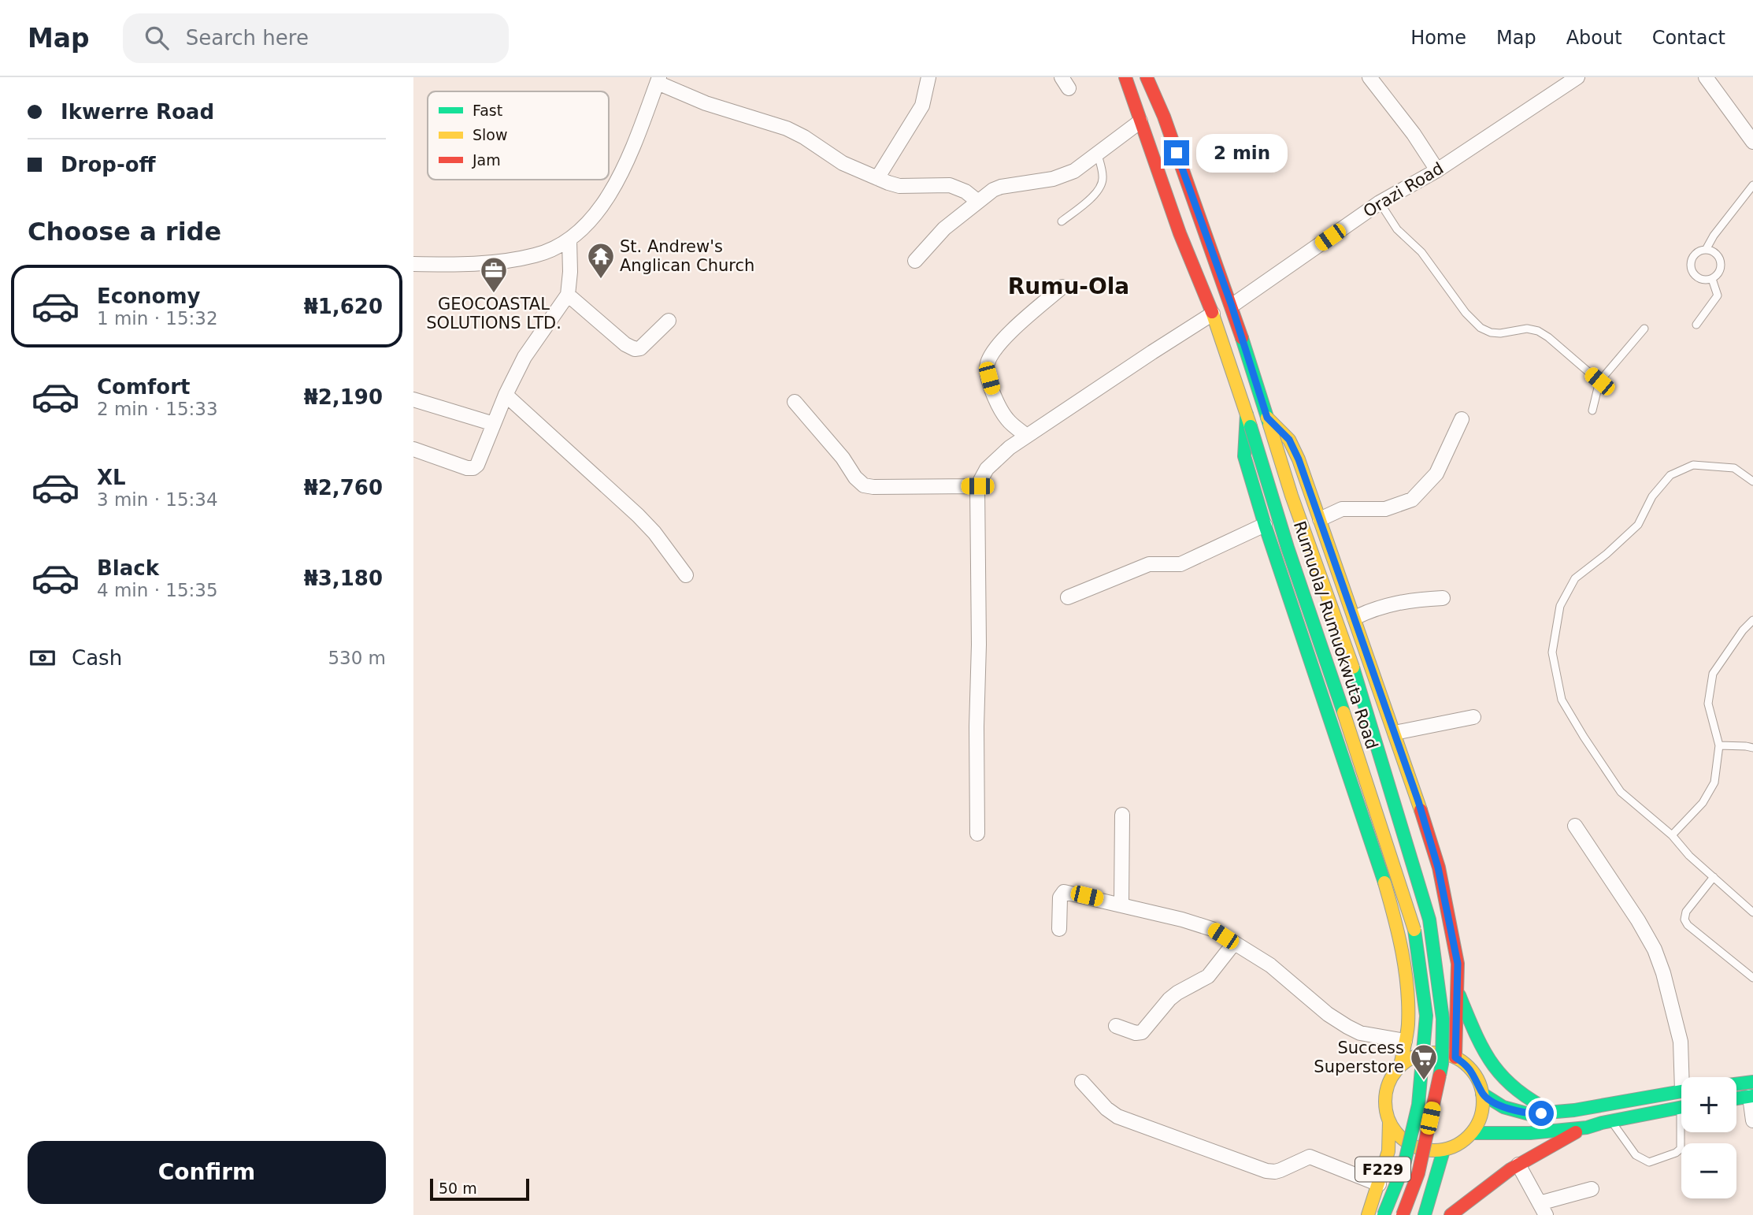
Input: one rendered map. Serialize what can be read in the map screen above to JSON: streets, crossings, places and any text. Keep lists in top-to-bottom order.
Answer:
{
  "streets": {
    "main road": ["Rumuola/ Rumuokwuta Road", "F229"],
    "street": ["Orazi Road"]
  },
  "crossings": [
    ["Orazi Road", "Rumuola/ Rumuokwuta Road"]
  ],
  "districts": ["Rumu-Ola"],
  "places": {
    "temple": ["St. Andrew's Anglican Church"],
    "office": ["GEOCOASTAL SOLUTIONS LTD."],
    "supermarket": ["Success Superstore"]
  },
  "legend": ["Fast", "Slow", "Jam"],
  "scale_bar": "50 m",
  "page": {
    "header": "Map",
    "search": "Search here",
    "nav": [
      "Home",
      "Map",
      "About",
      "Contact"
    ],
    "banner": ["Ikwerre Road", "Drop-off"],
    "bubble": "2 min",
    "heading": "Choose a ride",
    "list": [
      {
        "name": "Economy",
        "note": "1 min · 15:32",
        "value": "₦1,620"
      },
      {
        "name": "Comfort",
        "note": "2 min · 15:33",
        "value": "₦2,190"
      },
      {
        "name": "XL",
        "note": "3 min · 15:34",
        "value": "₦2,760"
      },
      {
        "name": "Black",
        "note": "4 min · 15:35",
        "value": "₦3,180"
      }
    ],
    "pay": ["Cash", "530 m"],
    "map_buttons": ["+", "−"],
    "buttons": "Confirm",
    "scale": "50 m"
  }
}
